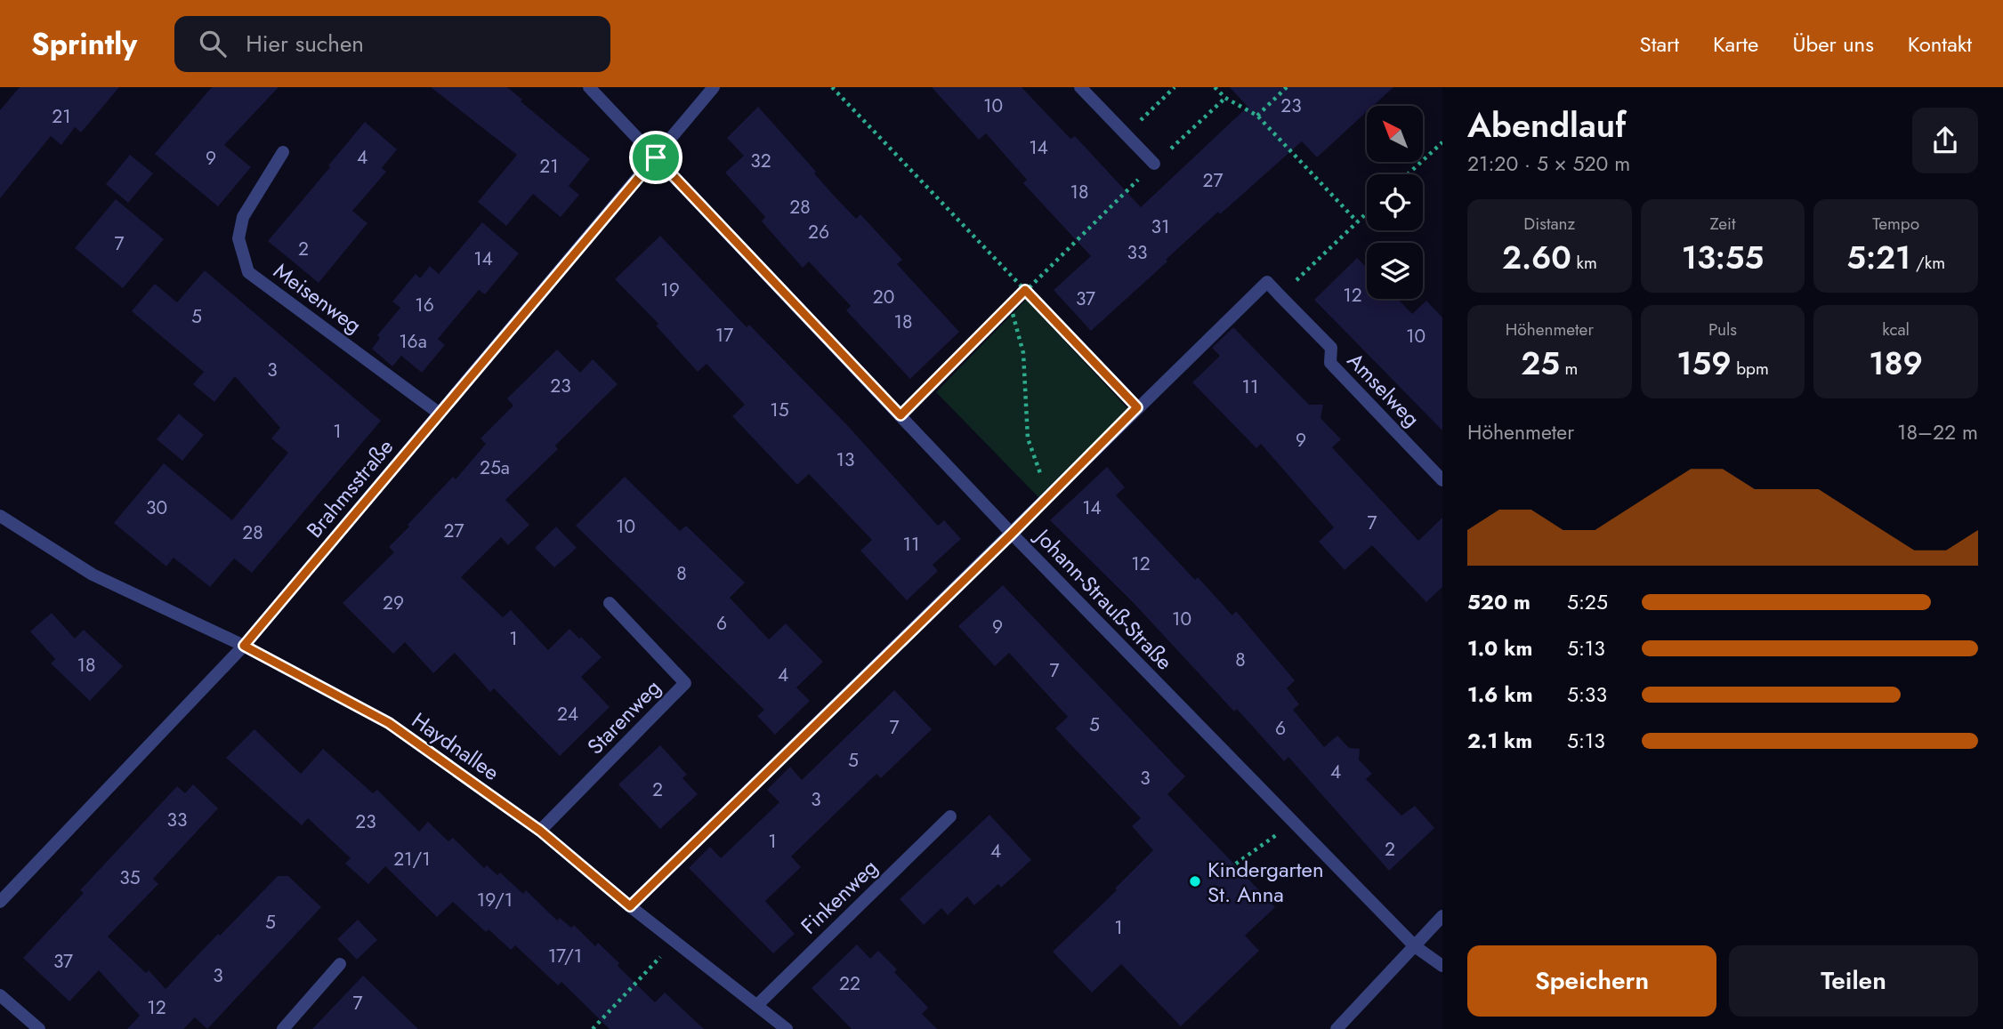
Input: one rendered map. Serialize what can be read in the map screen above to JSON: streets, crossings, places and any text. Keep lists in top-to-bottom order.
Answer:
{
  "streets": {
    "street": [
      "Meisenweg",
      "Amselweg",
      "Brahmsstraße",
      "Johann-Strauß-Straße",
      "Starenweg",
      "Haydnallee",
      "Finkenweg"
    ]
  },
  "crossings": [
    ["Meisenweg", "Brahmsstraße"],
    ["Brahmsstraße", "Johann-Strauß-Straße"],
    ["Brahmsstraße", "Haydnallee"],
    ["Starenweg", "Haydnallee"],
    ["Haydnallee", "Finkenweg"]
  ],
  "places": ["Kindergarten St. Anna"],
  "house_numbers": [
    "10",
    "23",
    "21",
    "14",
    "4",
    "9",
    "32",
    "21",
    "27",
    "18",
    "28",
    "31",
    "26",
    "7",
    "2",
    "33",
    "14",
    "19",
    "12",
    "20",
    "37",
    "16",
    "5",
    "18",
    "17",
    "10",
    "16a",
    "3",
    "23",
    "11",
    "15",
    "1",
    "9",
    "13",
    "25a",
    "30",
    "14",
    "7",
    "10",
    "27",
    "28",
    "11",
    "12",
    "8",
    "29",
    "10",
    "6",
    "9",
    "1",
    "8",
    "18",
    "7",
    "4",
    "24",
    "5",
    "7",
    "6",
    "5",
    "4",
    "3",
    "2",
    "3",
    "33",
    "23",
    "1",
    "2",
    "4",
    "21/1",
    "35",
    "19/1",
    "5",
    "1",
    "17/1",
    "37",
    "3",
    "22",
    "7",
    "12"
  ],
  "north": "top left",
  "page": {
    "header": "Sprintly",
    "search": "Hier suchen",
    "nav": [
      "Start",
      "Karte",
      "Über uns",
      "Kontakt"
    ],
    "heading": ["Abendlauf", "21:20 · 5 × 520 m"],
    "stats": [
      ["Distanz", "2.60 km"],
      ["Zeit", "13:55"],
      ["Tempo", "5:21 /km"],
      ["Höhenmeter", "25 m"],
      ["Puls", "159 bpm"],
      ["kcal", "189"]
    ],
    "chart": ["Höhenmeter", "18–22 m"],
    "list": [
      {
        "name": "520 m",
        "note": "5:25"
      },
      {
        "name": "1.0 km",
        "note": "5:13"
      },
      {
        "name": "1.6 km",
        "note": "5:33"
      },
      {
        "name": "2.1 km",
        "note": "5:13"
      }
    ],
    "buttons": ["Speichern", "Teilen"]
  }
}
